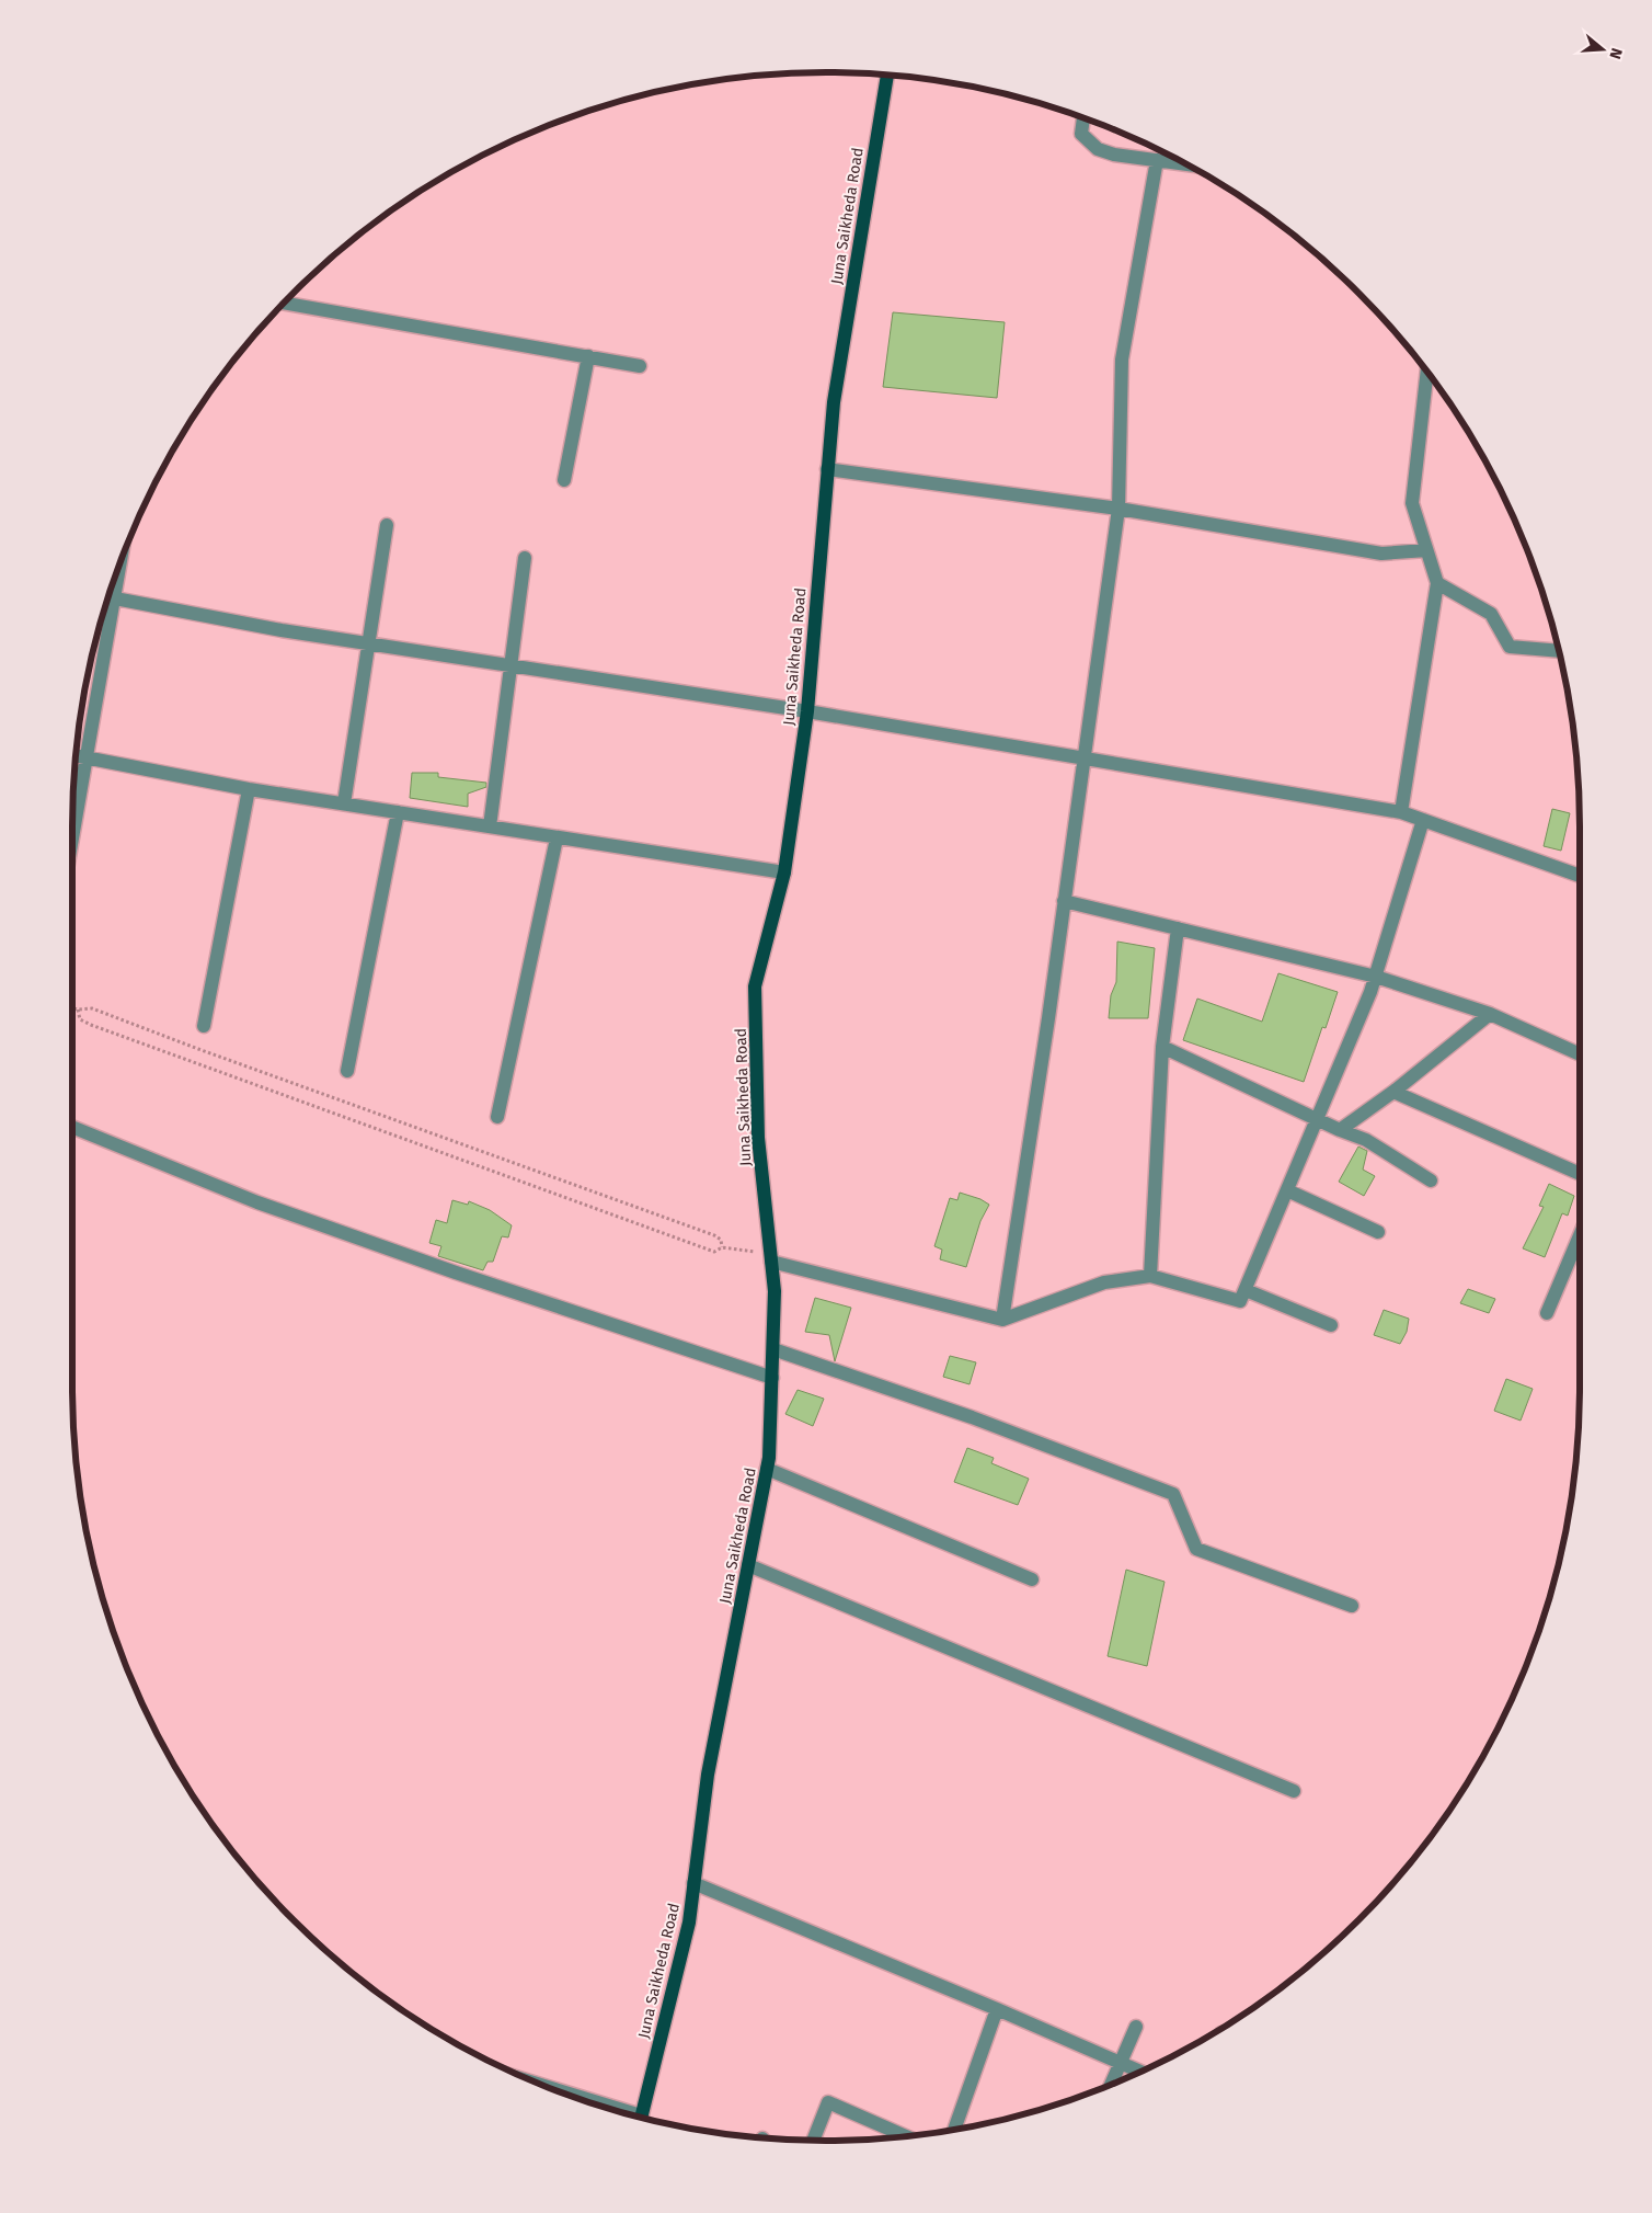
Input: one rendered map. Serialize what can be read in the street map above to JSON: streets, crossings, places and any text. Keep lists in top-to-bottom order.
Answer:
{
  "streets": {
    "main road": ["Juna Saikheda Road"]
  },
  "north": "right"
}
